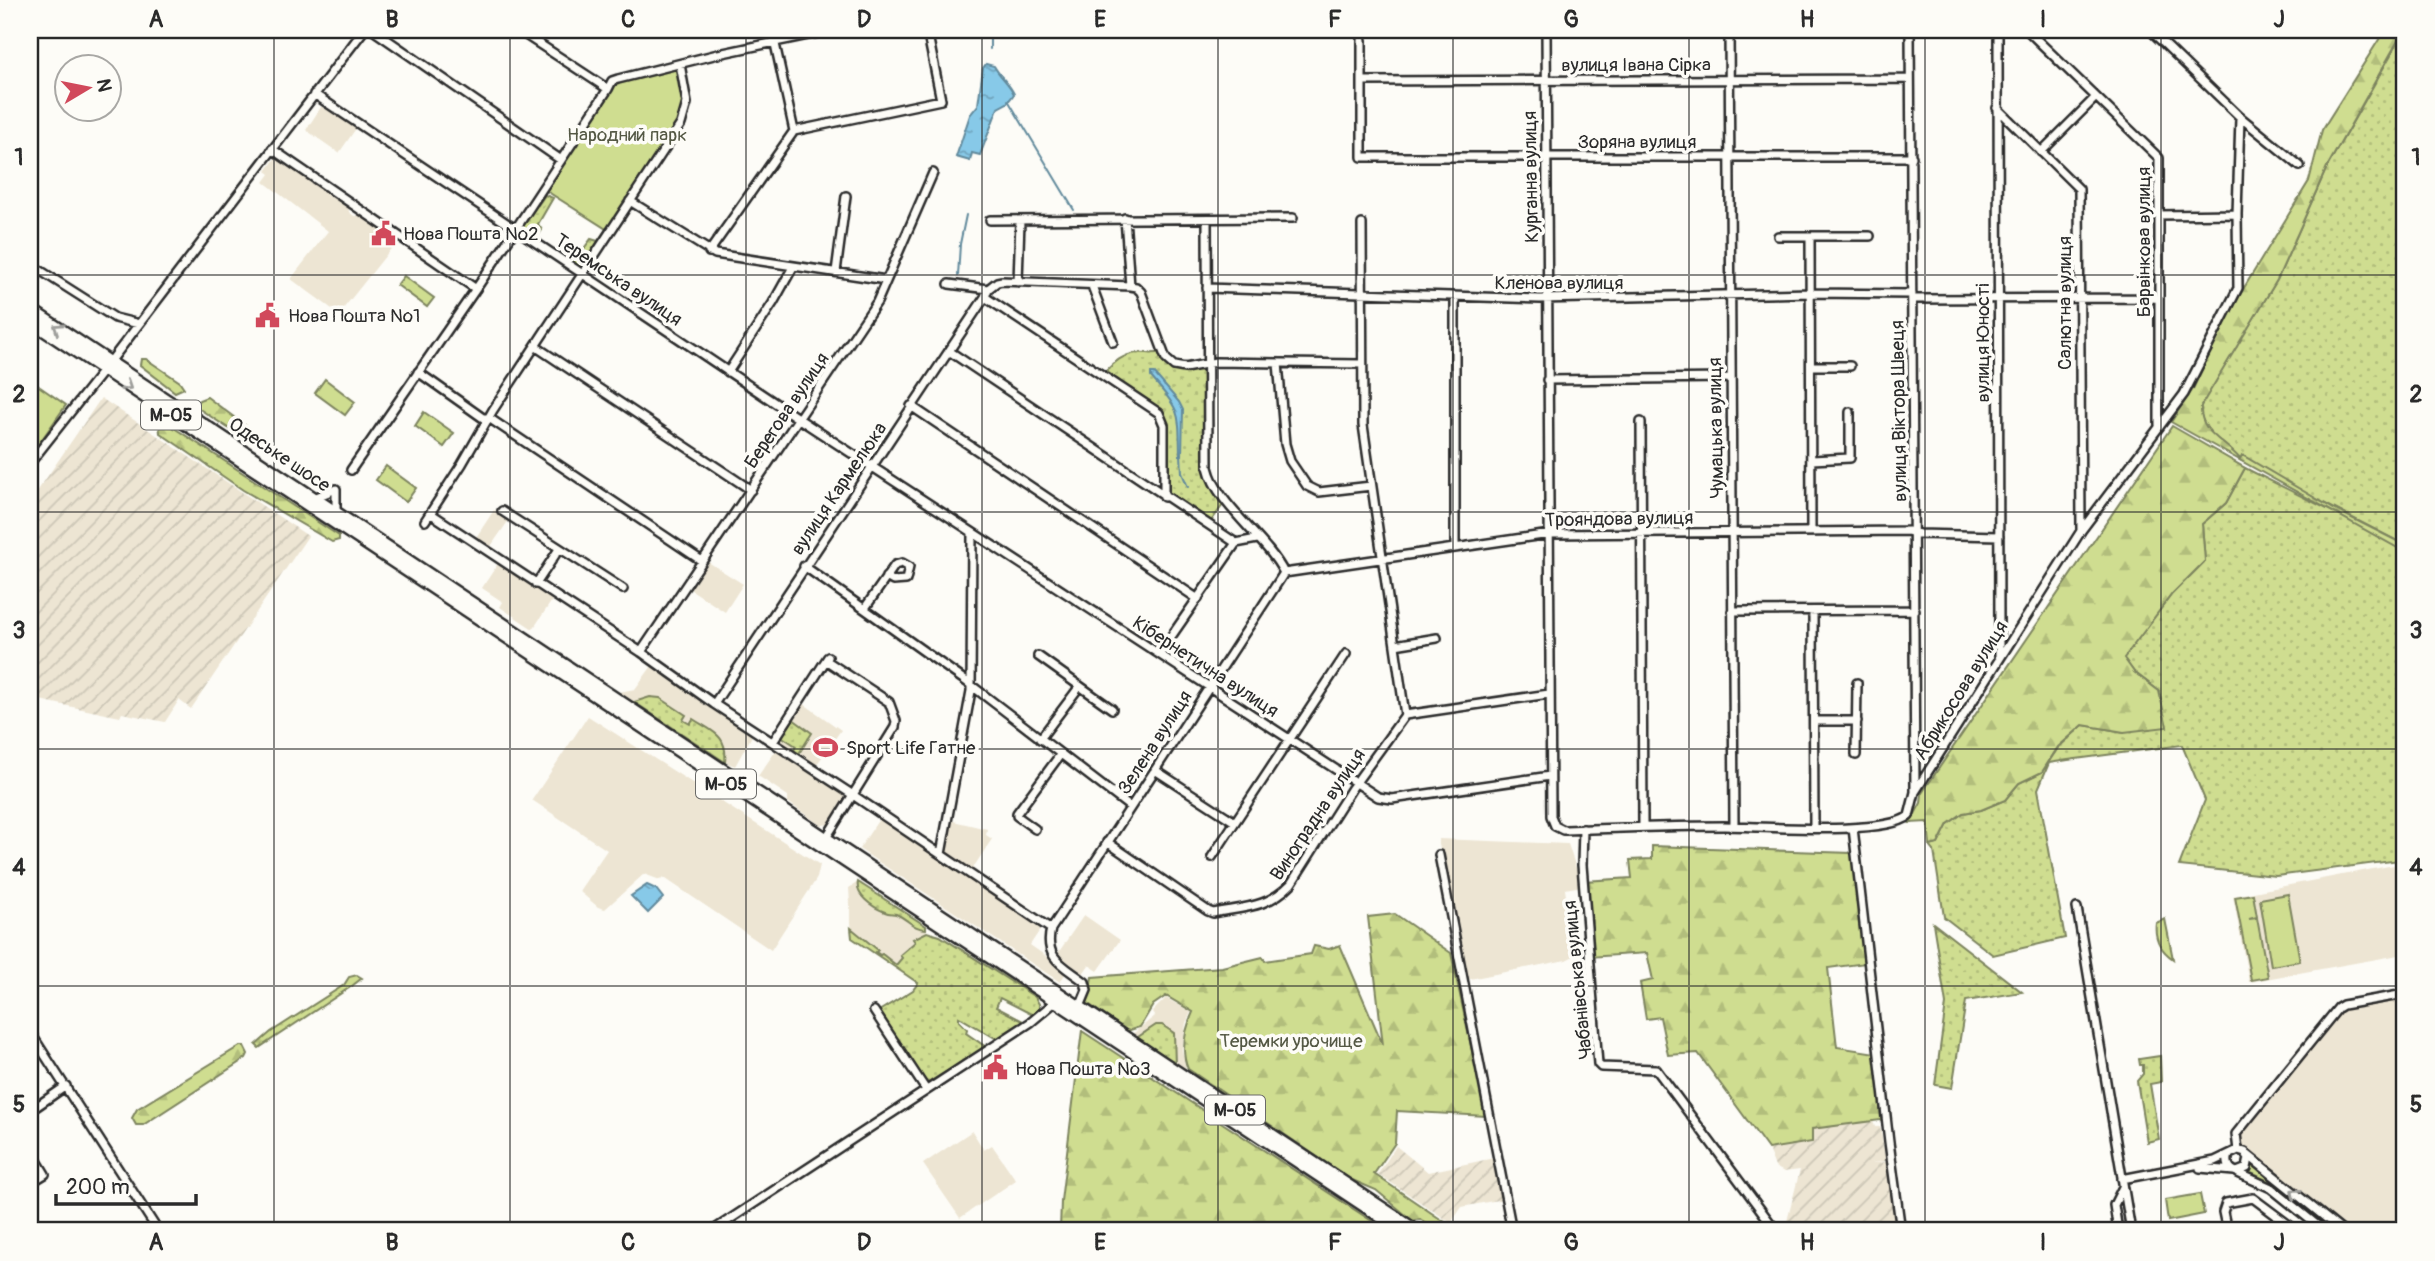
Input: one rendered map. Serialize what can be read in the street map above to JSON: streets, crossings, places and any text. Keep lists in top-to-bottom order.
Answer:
{
  "streets": {
    "highway": ["М-05", "Одеське шосе"],
    "street": [
      "вулиця Івана Сірка",
      "Зоряна вулиця",
      "Курганна вулиця",
      "Барвінкова вулиця",
      "Теремська вулиця",
      "Кленова вулиця",
      "Салютна вулиця",
      "вулиця Юності",
      "Берегова вулиця",
      "вулиця Віктора Швеця",
      "Чумацька вулиця",
      "вулиця Кармелюка",
      "Трояндова вулиця",
      "Кібернетична вулиця",
      "Абрикосова вулиця",
      "Зелена вулиця",
      "Виноградна вулиця",
      "Чабанівська вулиця"
    ]
  },
  "crossings": [
    ["вулиця Івана Сірка", "Зоряна вулиця"],
    ["вулиця Івана Сірка", "Курганна вулиця"],
    ["вулиця Івана Сірка", "вулиця Віктора Швеця"],
    ["вулиця Івана Сірка", "Чумацька вулиця"],
    ["Зоряна вулиця", "Курганна вулиця"],
    ["Зоряна вулиця", "вулиця Віктора Швеця"],
    ["Зоряна вулиця", "Чумацька вулиця"],
    ["Курганна вулиця", "Кленова вулиця"],
    ["Курганна вулиця", "Трояндова вулиця"],
    ["Курганна вулиця", "Кібернетична вулиця"],
    ["Курганна вулиця", "Абрикосова вулиця"],
    ["Барвінкова вулиця", "Кленова вулиця"],
    ["Барвінкова вулиця", "Абрикосова вулиця"],
    ["Теремська вулиця", "Берегова вулиця"],
    ["Теремська вулиця", "вулиця Кармелюка"],
    ["Теремська вулиця", "Кібернетична вулиця"],
    ["Кленова вулиця", "Салютна вулиця"],
    ["Кленова вулиця", "вулиця Юності"],
    ["Кленова вулиця", "вулиця Віктора Швеця"],
    ["Кленова вулиця", "Чумацька вулиця"],
    ["Салютна вулиця", "вулиця Юності"],
    ["Салютна вулиця", "Абрикосова вулиця"],
    ["вулиця Юності", "Трояндова вулиця"],
    ["вулиця Юності", "Абрикосова вулиця"],
    ["вулиця Віктора Швеця", "Трояндова вулиця"],
    ["вулиця Віктора Швеця", "Абрикосова вулиця"],
    ["М-05", "Одеське шосе"],
    ["Чумацька вулиця", "Трояндова вулиця"],
    ["Чумацька вулиця", "Абрикосова вулиця"],
    ["вулиця Кармелюка", "Кібернетична вулиця"],
    ["Трояндова вулиця", "Зелена вулиця"],
    ["Кібернетична вулиця", "Зелена вулиця"],
    ["Кібернетична вулиця", "Виноградна вулиця"],
    ["Абрикосова вулиця", "Чабанівська вулиця"],
    ["Зелена вулиця", "Виноградна вулиця"]
  ],
  "parks": ["Народний парк", "Теремки урочище"],
  "places": {
    "public building": ["Нова Пошта №2", "Нова Пошта №1", "Нова Пошта №3"],
    "sports": ["Sport Life Гатне"]
  },
  "scale_bar": "200 m",
  "north": "right",
  "grid": {
    "columns": [
      "A",
      "B",
      "C",
      "D",
      "E",
      "F",
      "G",
      "H",
      "I",
      "J"
    ],
    "rows": [
      "1",
      "2",
      "3",
      "4",
      "5"
    ]
  }
}
